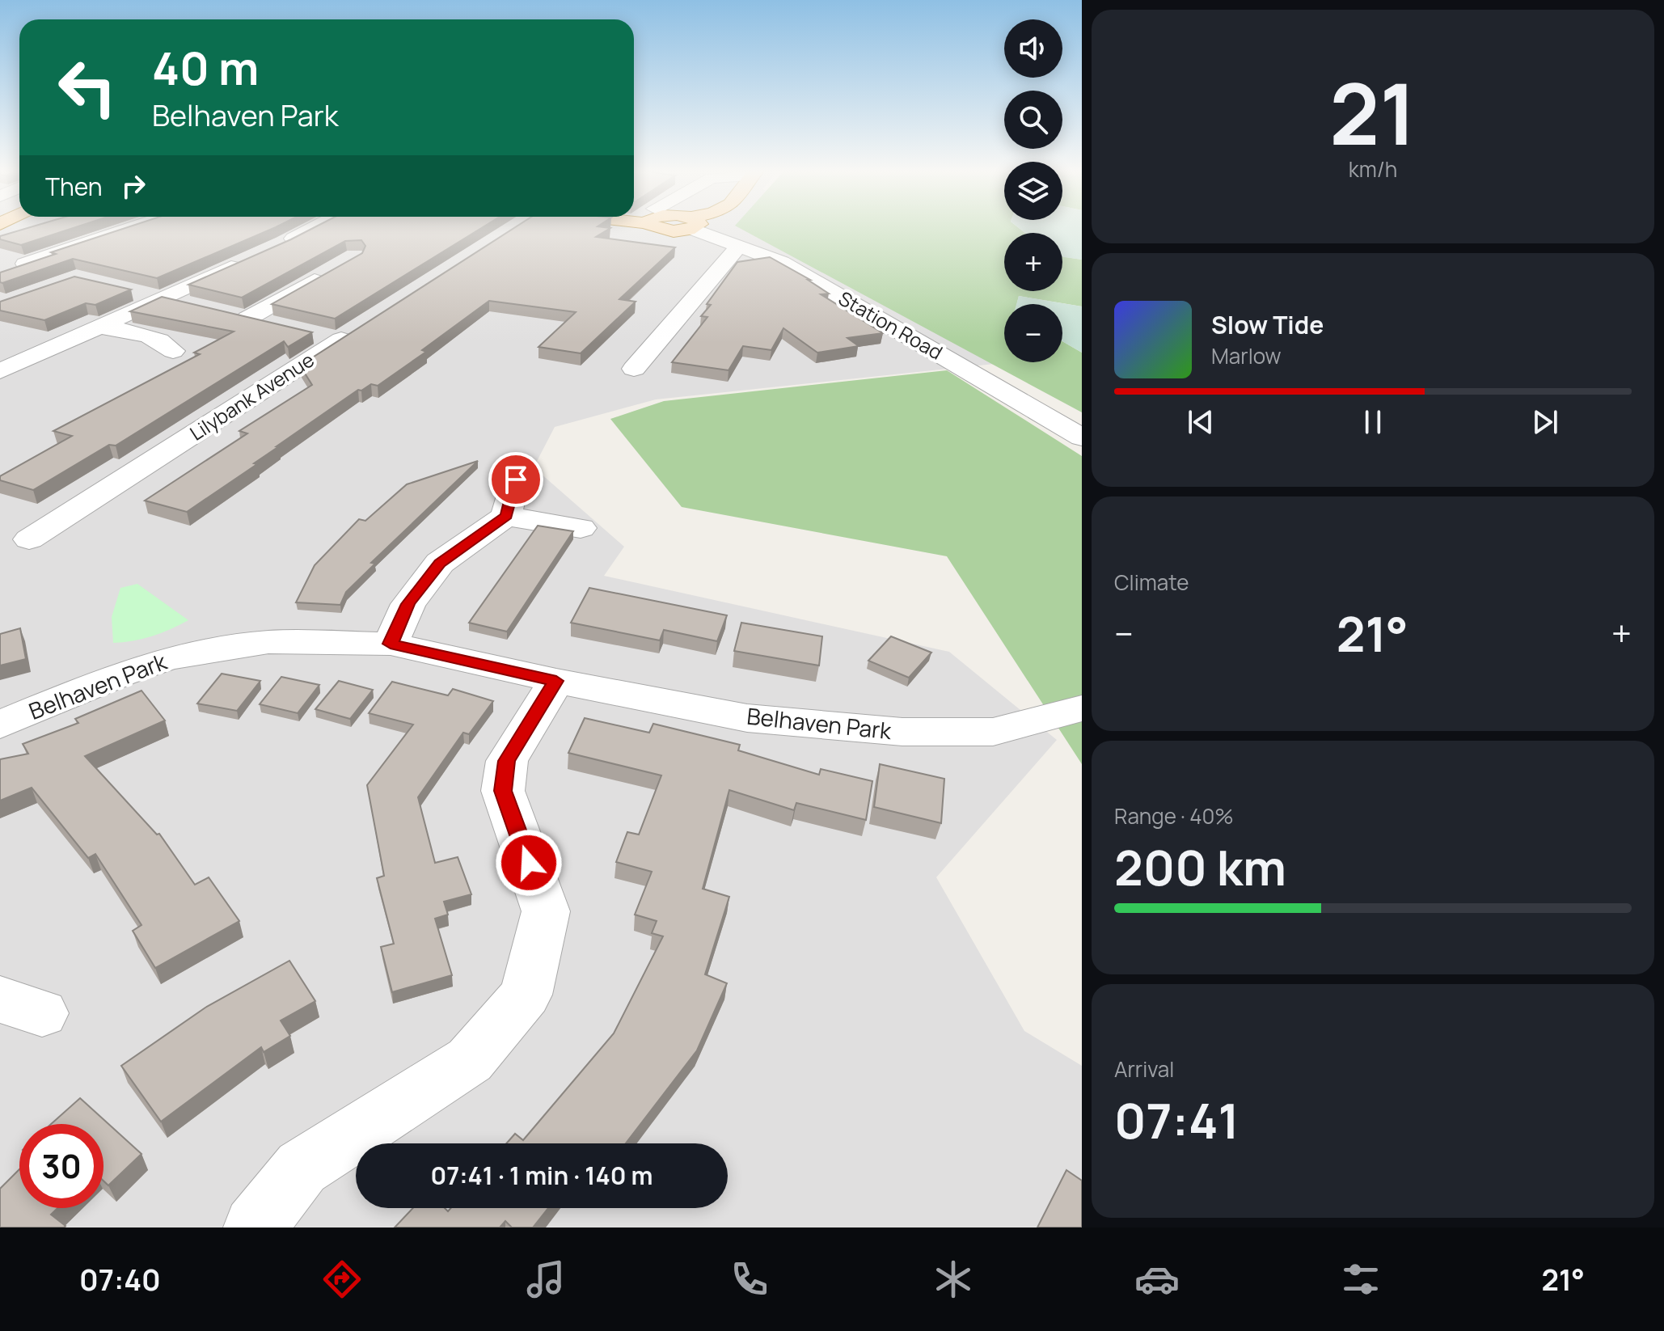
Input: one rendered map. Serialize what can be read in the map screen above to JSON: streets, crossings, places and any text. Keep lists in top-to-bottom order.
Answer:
{
  "streets": {
    "street": ["Station Road", "Lilybank Avenue", "Belhaven Park"]
  },
  "page": {
    "tile": [
      ["21", "km/h"],
      "Climate",
      ["Range · 40%", "200 km"],
      ["Arrival", "07:41"]
    ],
    "map_buttons": ["+", "−"],
    "turn": ["40 m", "Belhaven Park"],
    "then": "Then",
    "song": ["Slow Tide", "Marlow"],
    "heat": ["−", "21°", "+"],
    "limit": "30",
    "trip": "07:41 · 1 min · 140 m",
    "tabs": ["07:40", "21°"]
  }
}
